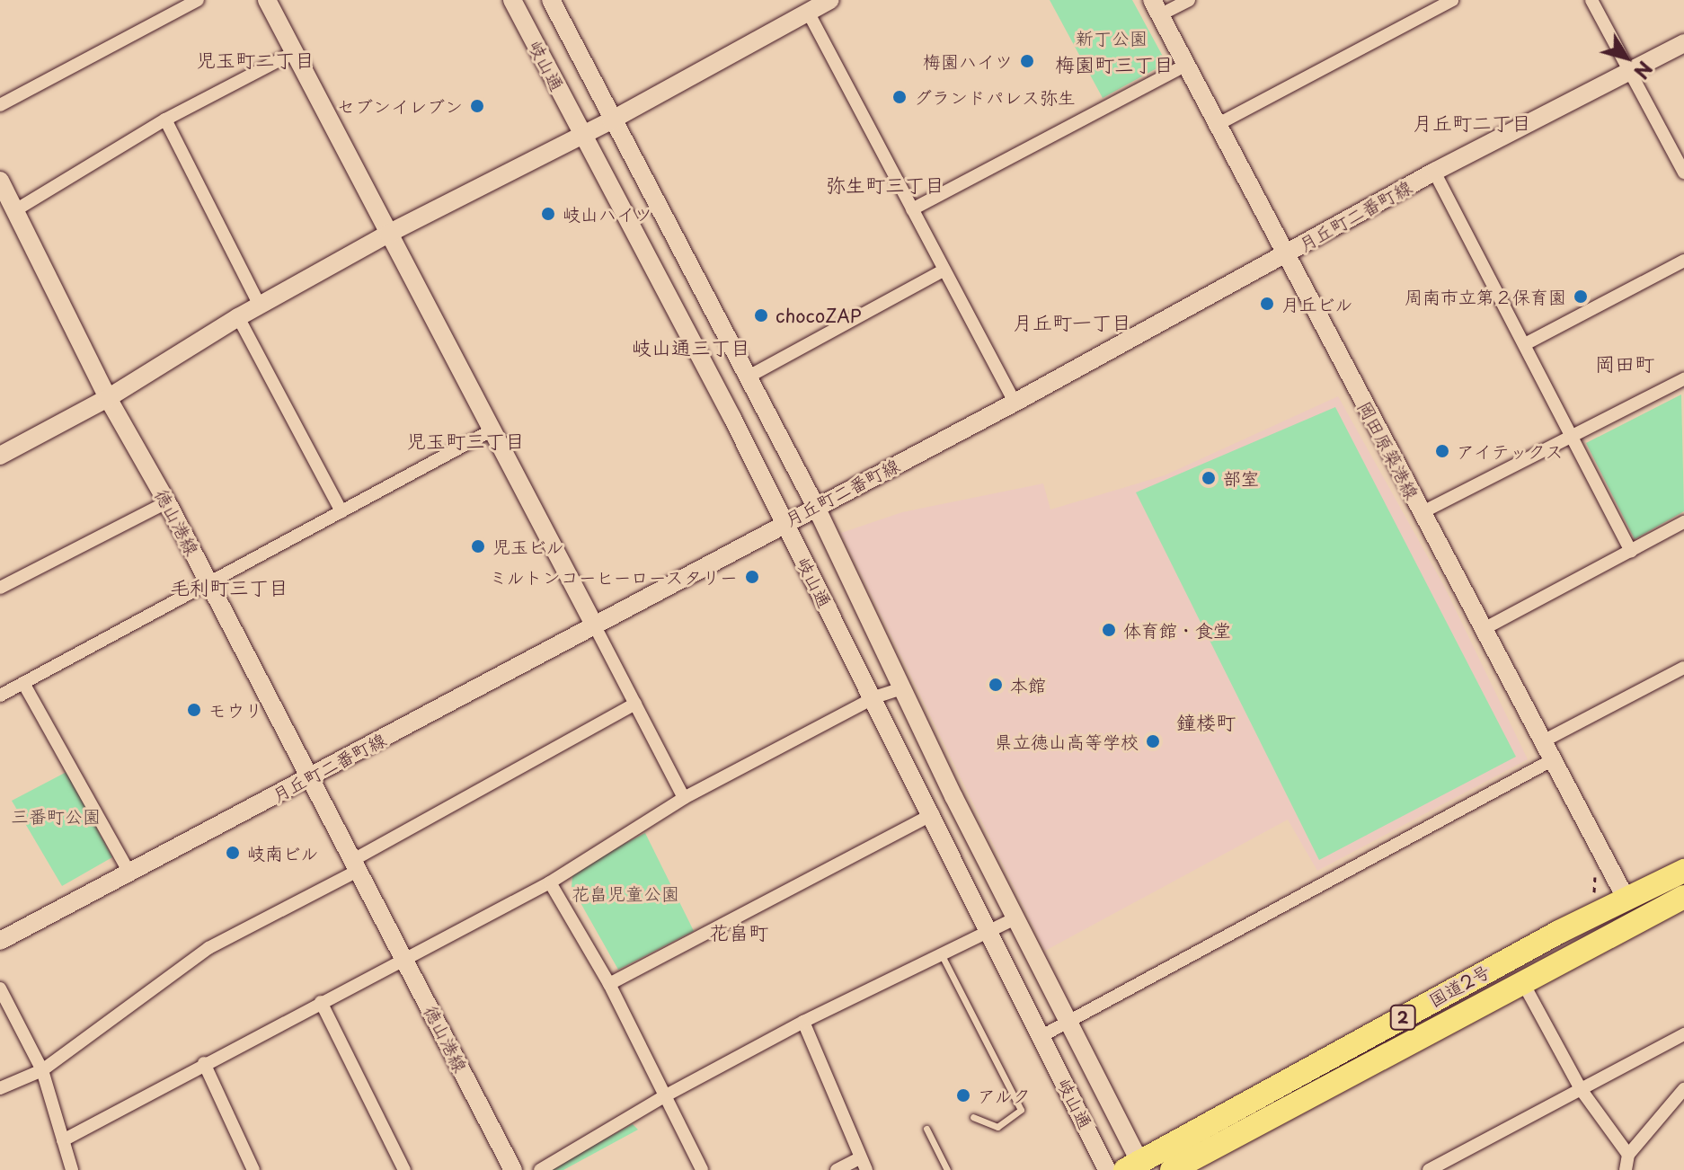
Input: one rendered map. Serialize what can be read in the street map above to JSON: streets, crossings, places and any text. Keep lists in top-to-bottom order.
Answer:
{
  "streets": {
    "highway": ["国道2号", "2"],
    "street": [
      "岐山通",
      "月丘町二番町線",
      "岡田原築港線",
      "徳山港線"
    ]
  },
  "crossings": [
    ["岐山通", "月丘町二番町線"],
    ["岐山通", "国道2号"],
    ["月丘町二番町線", "岡田原築港線"],
    ["月丘町二番町線", "徳山港線"],
    ["岡田原築港線", "国道2号"]
  ],
  "districts": [
    "児玉町二丁目",
    "梅園町三丁目",
    "月丘町二丁目",
    "弥生町三丁目",
    "月丘町一丁目",
    "岐山通三丁目",
    "岡田町",
    "児玉町三丁目",
    "毛利町三丁目",
    "鐘楼町",
    "花畠町"
  ],
  "parks": ["新丁公園", "三番町公園", "花畠児童公園"],
  "places": [
    "梅園ハイツ",
    "グランドパレス弥生",
    "セブンイレブン",
    "岐山ハイツ",
    "周南市立第２保育園",
    "月丘ビル",
    "chocoZAP",
    "アイテックス",
    "部室",
    "児玉ビル",
    "ミルトンコーヒーロースタリー",
    "体育館・食堂",
    "本館",
    "モウリ",
    "県立徳山高等学校",
    "岐南ビル",
    "アルク"
  ],
  "north": "bottom right"
}
